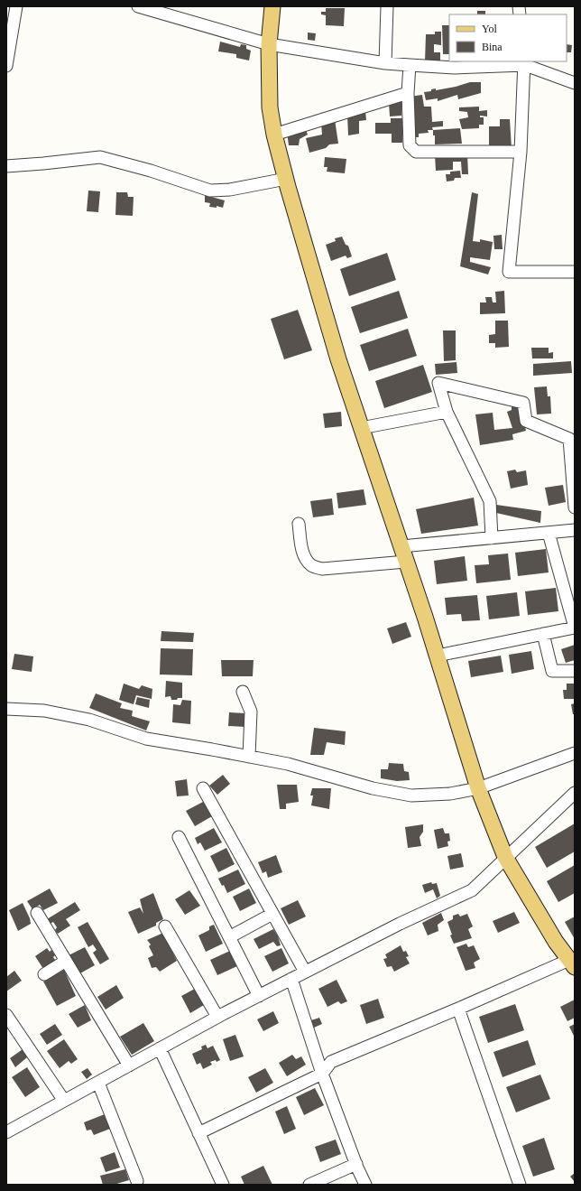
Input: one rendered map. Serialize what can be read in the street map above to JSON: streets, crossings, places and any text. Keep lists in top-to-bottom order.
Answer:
{
  "legend": ["Yol", "Bina"]
}
